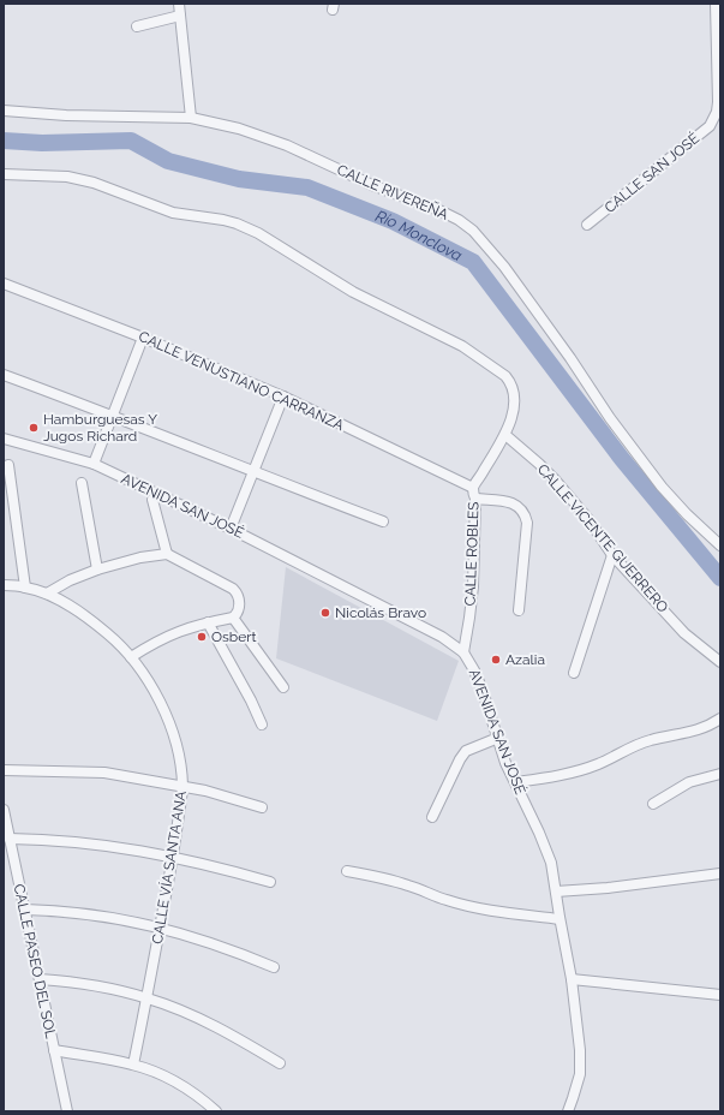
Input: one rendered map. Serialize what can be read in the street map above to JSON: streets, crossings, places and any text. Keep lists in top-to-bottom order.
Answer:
{
  "streets": {
    "street": [
      "CALLE SAN JOSÉ",
      "CALLE RIVEREÑA",
      "CALLE VENUSTIANO CARRANZA",
      "AVENIDA SAN JOSÉ",
      "CALLE VICENTE GUERRERO",
      "CALLE ROBLES",
      "CALLE VÍA SANTA ANA",
      "CALLE PASEO DEL SOL"
    ]
  },
  "crossings": [
    ["CALLE VENUSTIANO CARRANZA", "CALLE ROBLES"],
    ["AVENIDA SAN JOSÉ", "CALLE ROBLES"],
    ["CALLE VICENTE GUERRERO", "CALLE ROBLES"]
  ],
  "water": ["Río Monclova"],
  "places": [
    "Hamburguesas Y Jugos Richard",
    "Nicolás Bravo",
    "Osbert",
    "Azalia"
  ]
}
